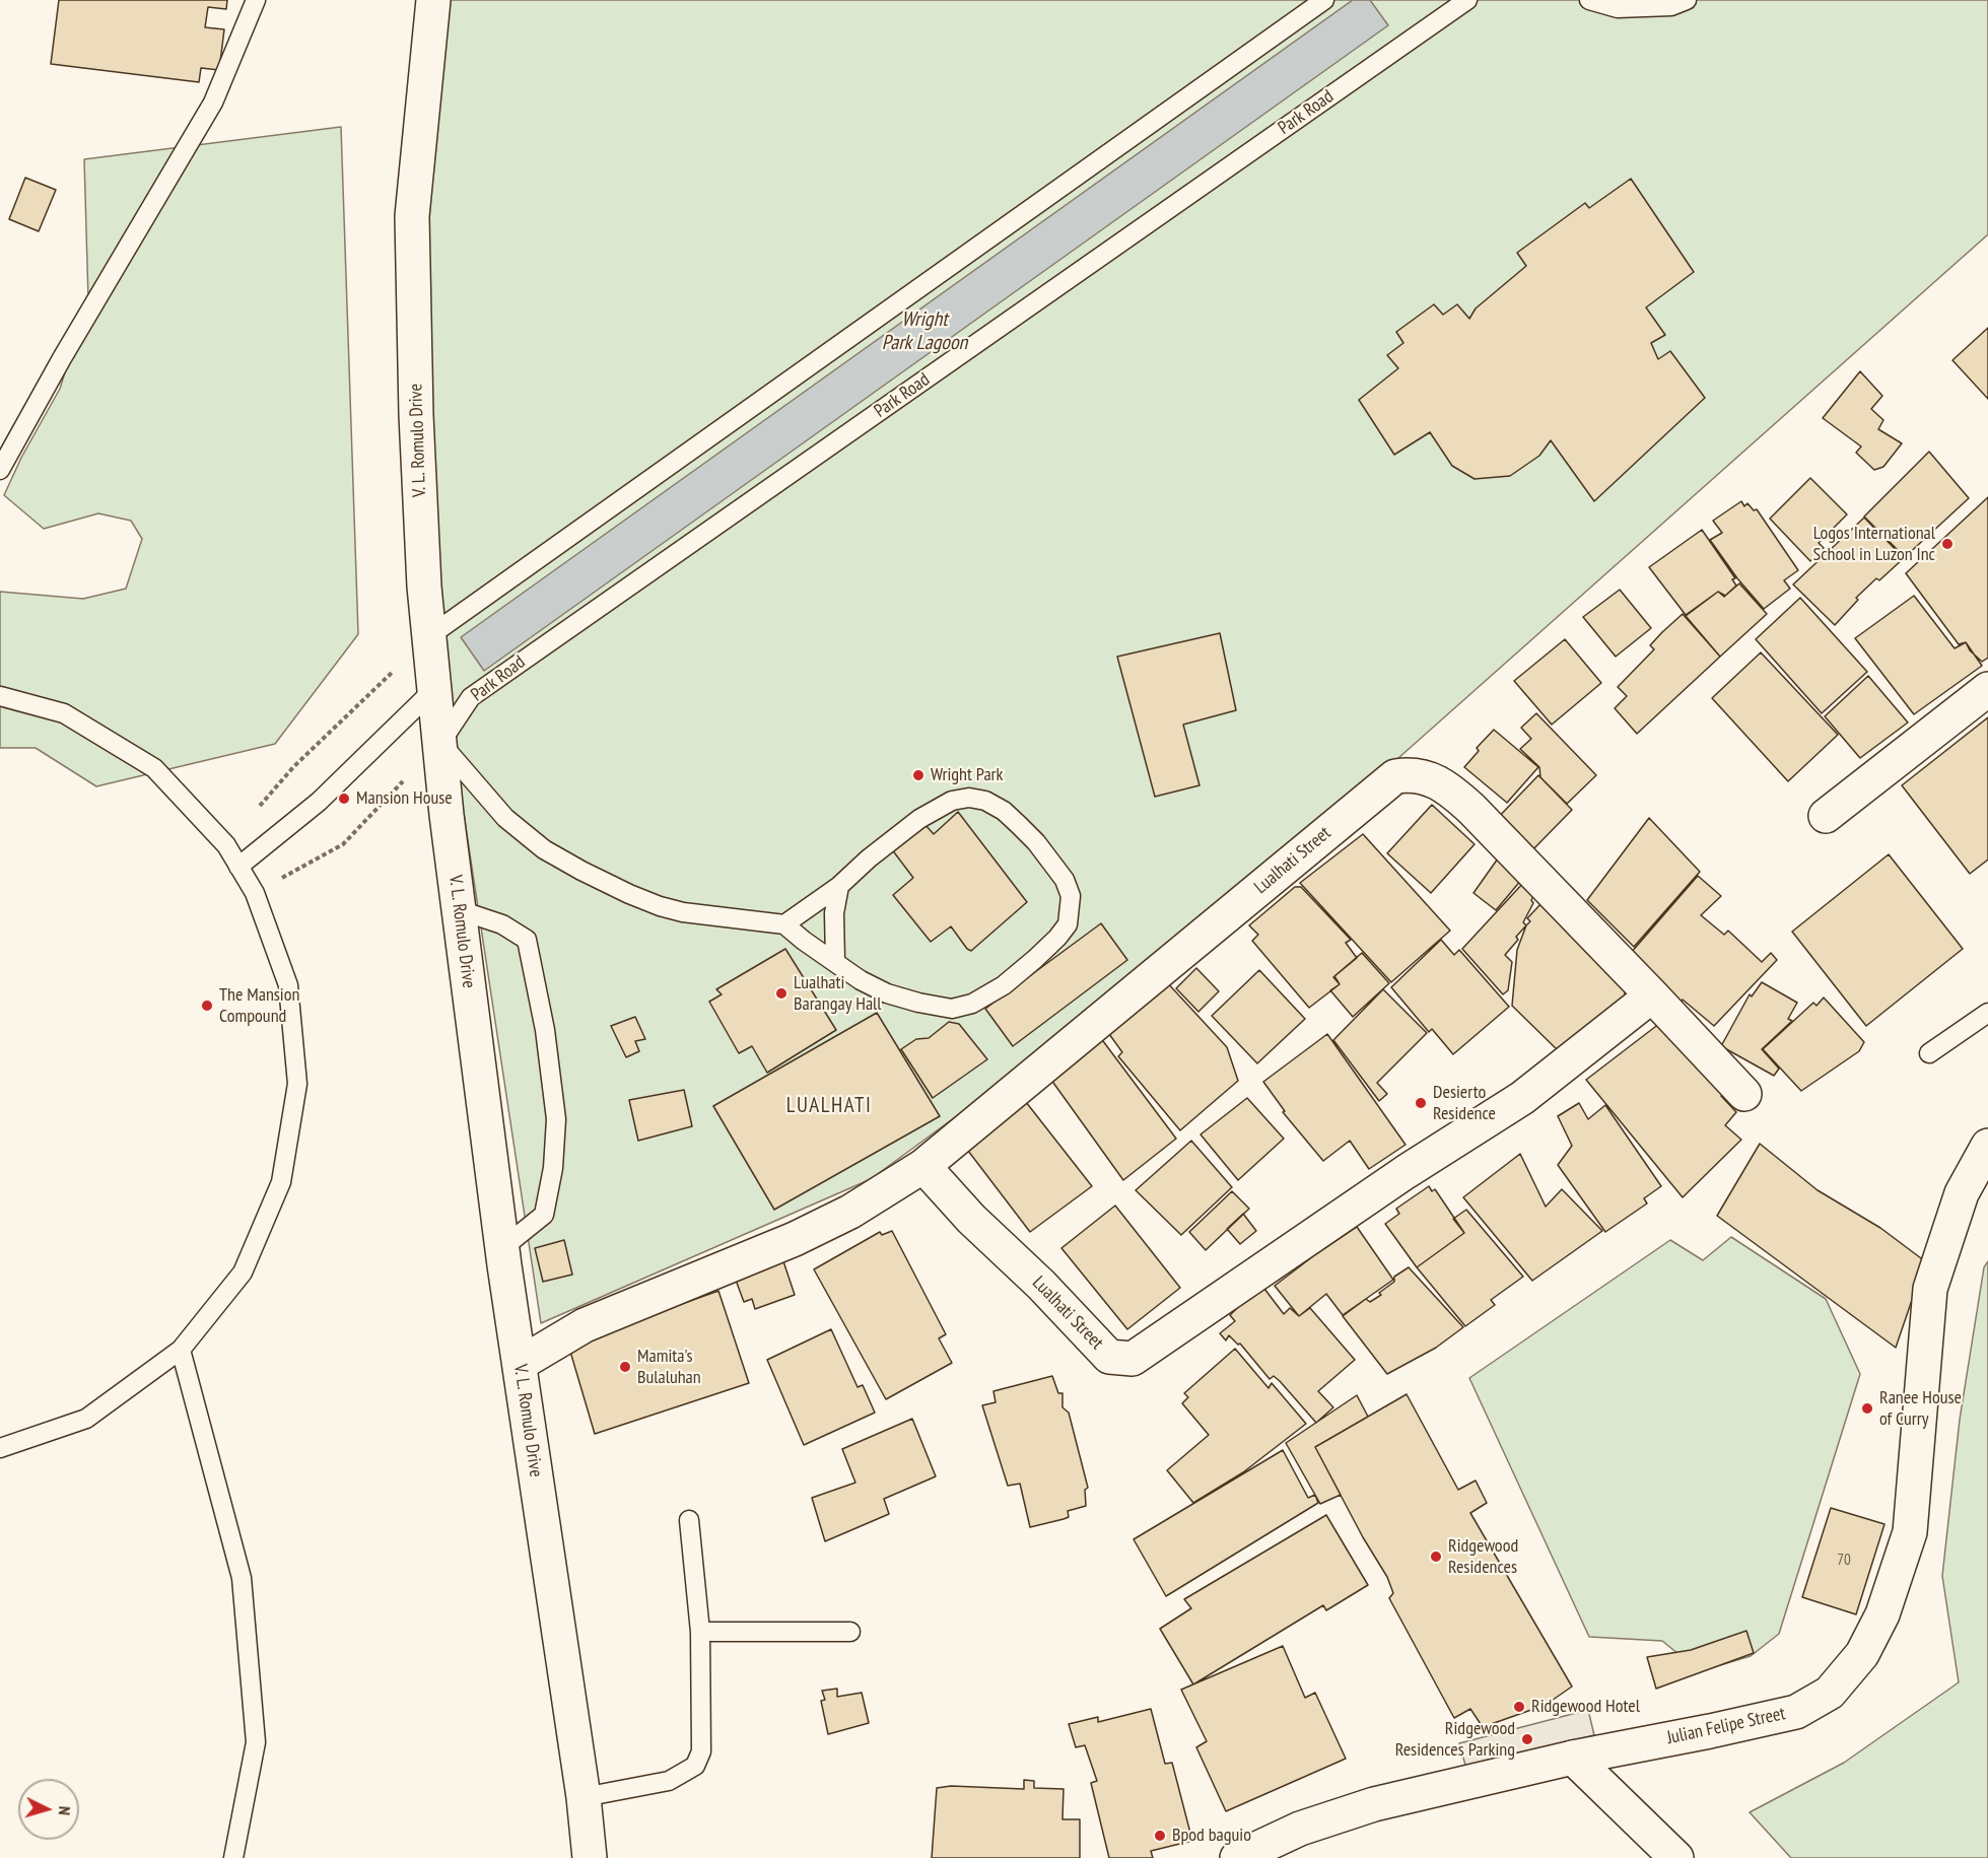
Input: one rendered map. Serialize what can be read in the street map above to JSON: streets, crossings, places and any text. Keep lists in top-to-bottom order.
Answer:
{
  "streets": {
    "street": ["V. L. Romulo Drive", "Lualhati Street", "Julian Felipe Street"],
    "lane": ["Park Road"]
  },
  "crossings": [
    ["Park Road", "V. L. Romulo Drive"],
    ["V. L. Romulo Drive", "Lualhati Street"]
  ],
  "districts": ["LUALHATI"],
  "water": ["Wright Park Lagoon"],
  "places": [
    "Logos International School in Luzon Inc",
    "Wright Park",
    "Mansion House",
    "Lualhati Barangay Hall",
    "The Mansion Compound",
    "Desierto Residence",
    "Mamita's Bulaluhan",
    "Ranee House of Curry",
    "Ridgewood Residences",
    "Ridgewood Hotel",
    "Ridgewood Residences Parking",
    "Bpod baguio"
  ],
  "house_numbers": ["70"],
  "north": "right"
}
